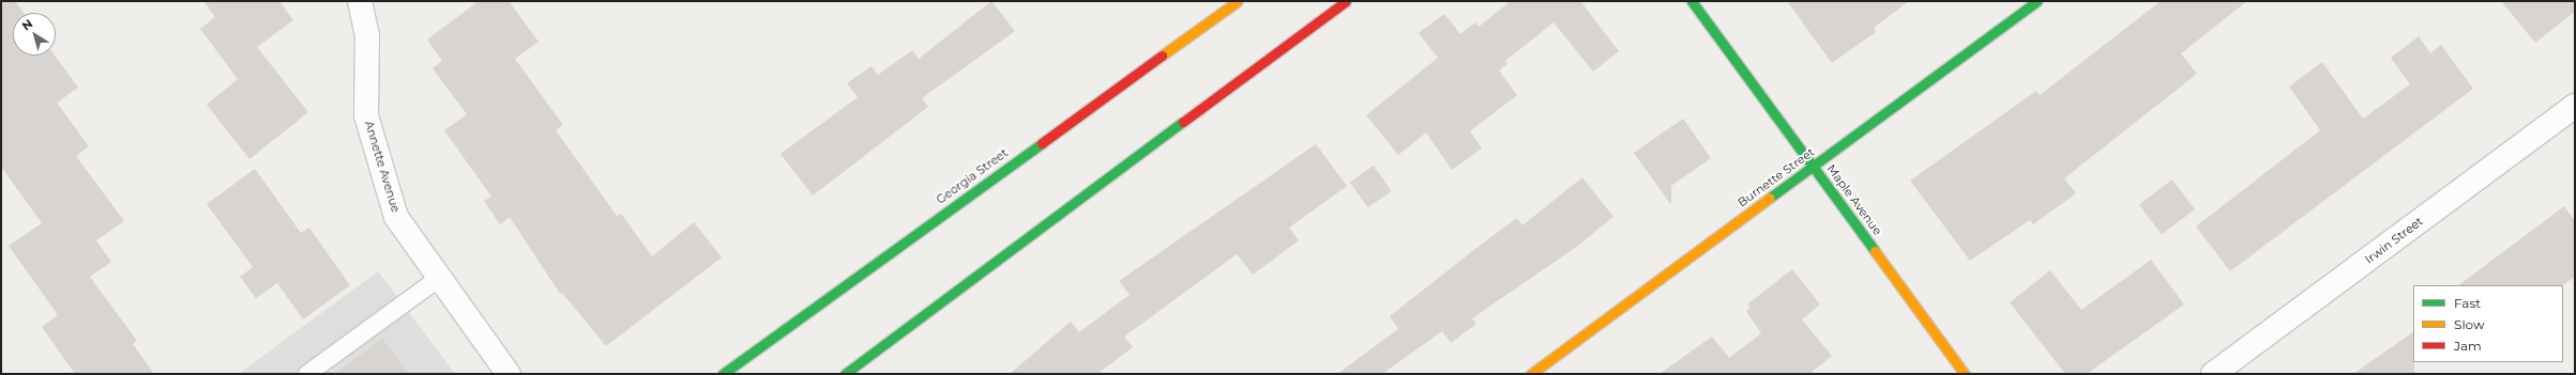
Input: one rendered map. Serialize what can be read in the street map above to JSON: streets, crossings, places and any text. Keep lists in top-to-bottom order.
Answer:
{
  "streets": {
    "main road": ["Georgia Street", "Burnette Street", "Maple Avenue"],
    "street": ["Annette Avenue", "Irwin Street"]
  },
  "crossings": [
    ["Burnette Street", "Maple Avenue"]
  ],
  "legend": ["Fast", "Slow", "Jam"],
  "north": "top left"
}
